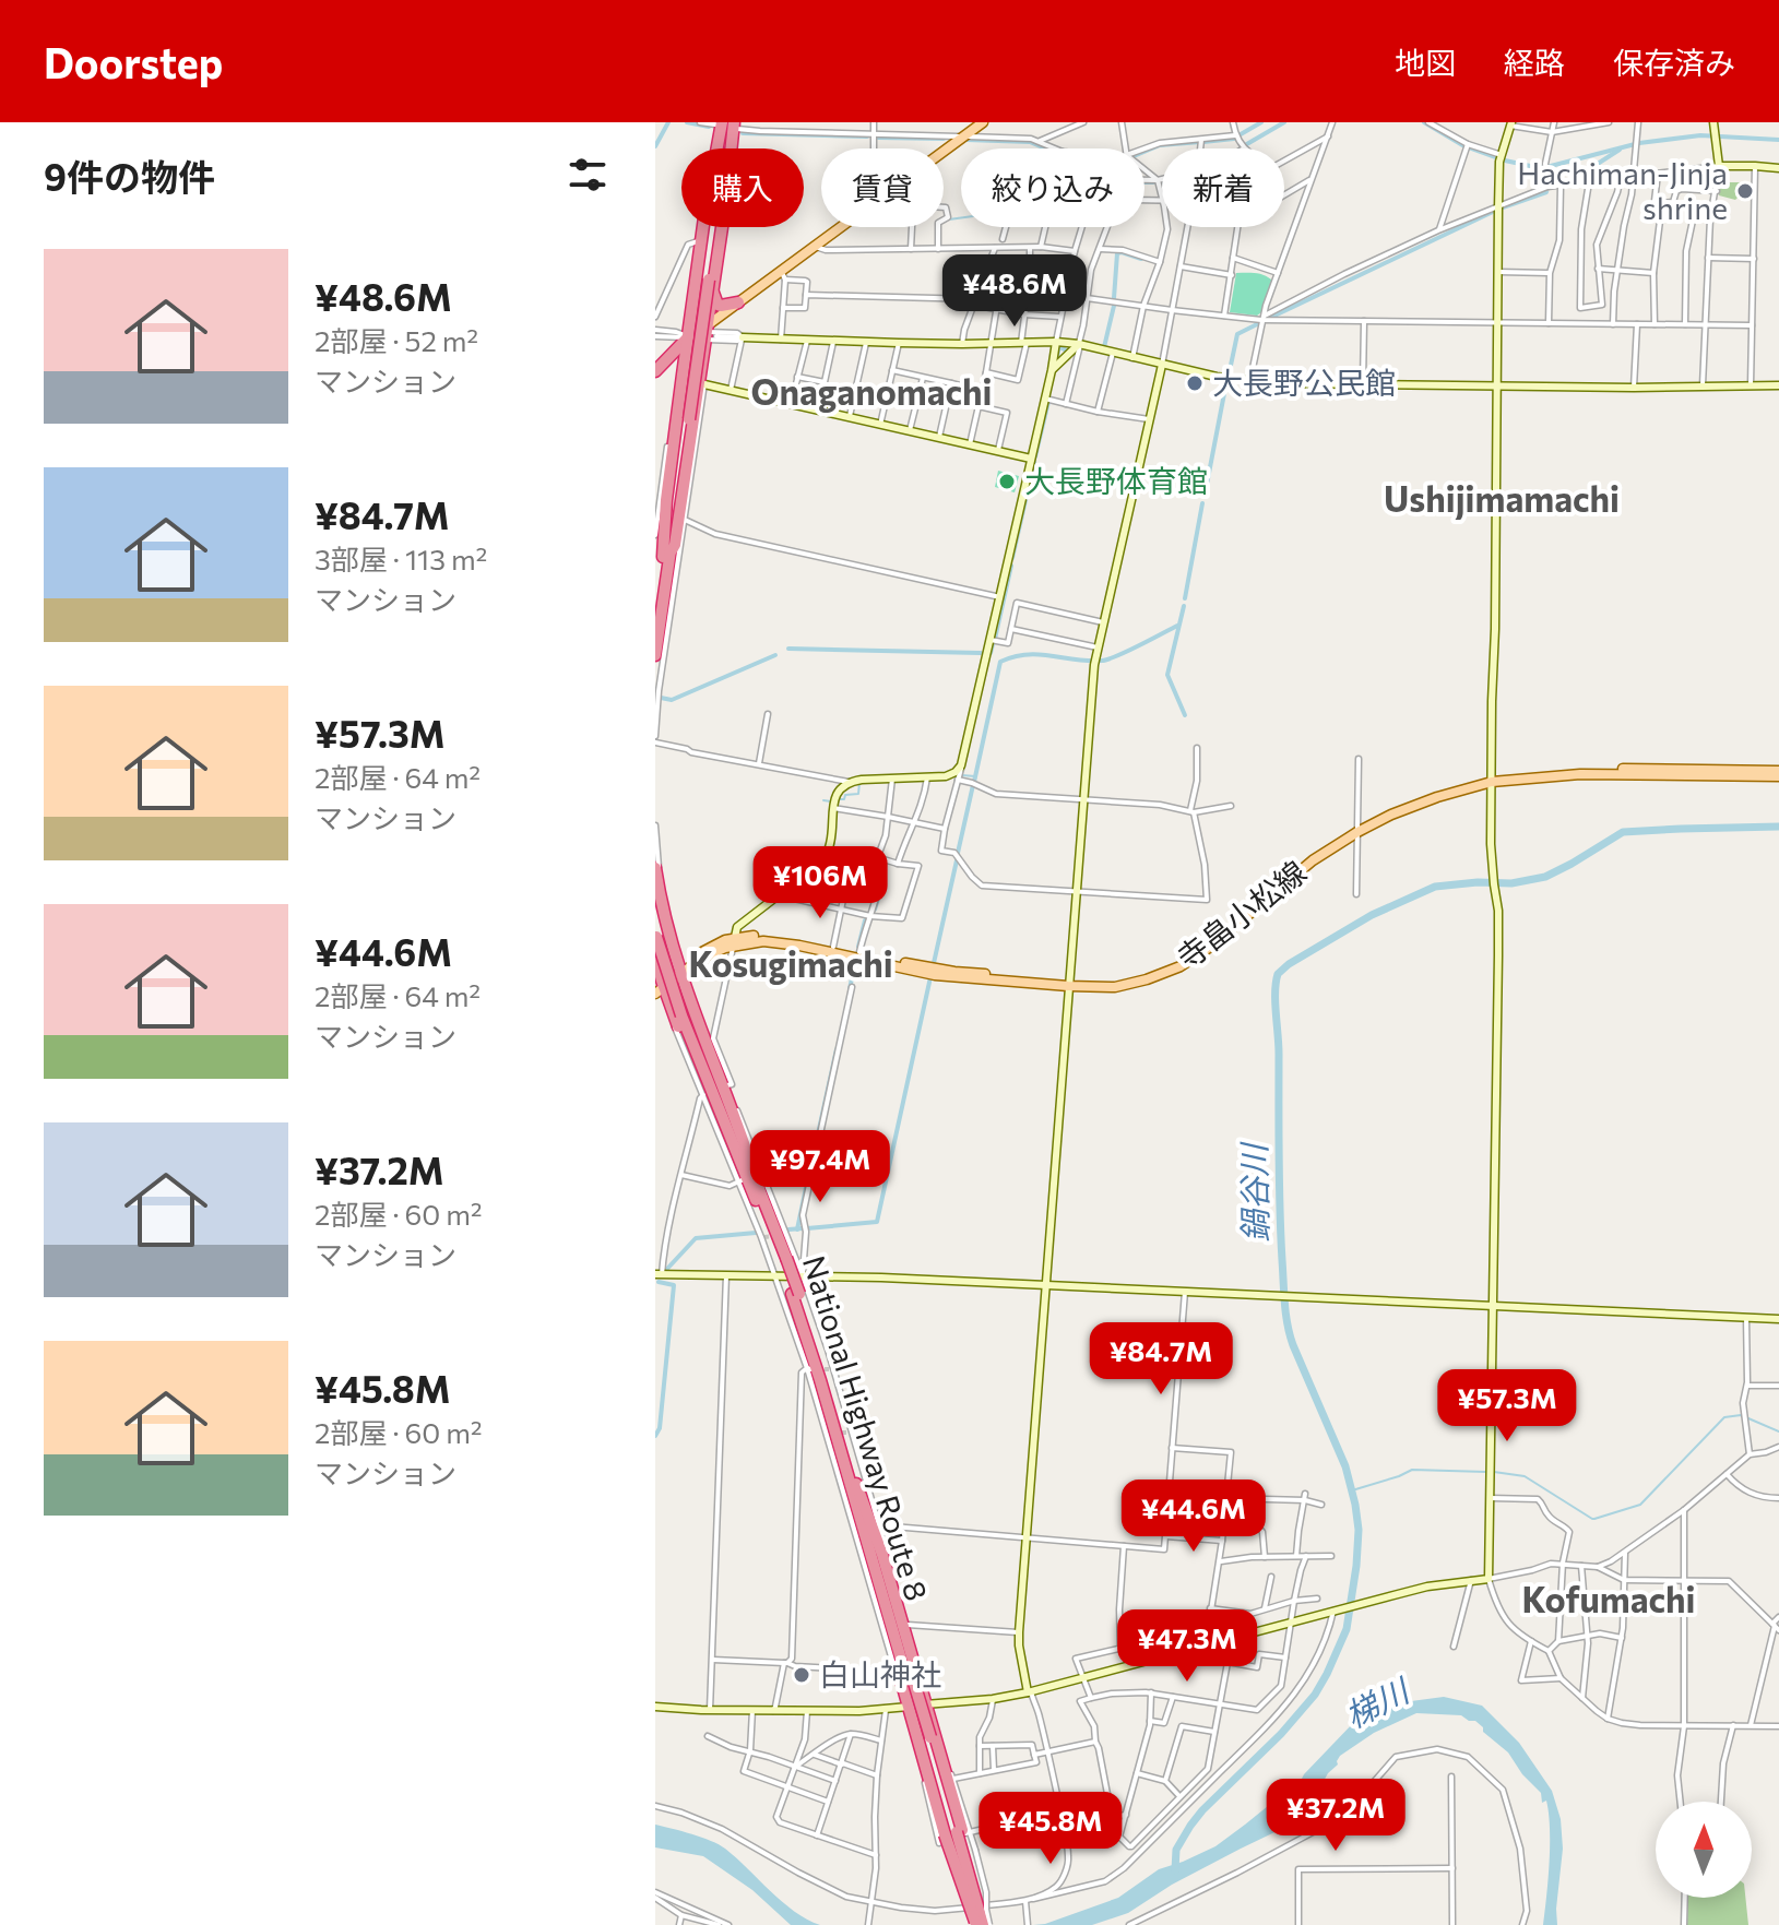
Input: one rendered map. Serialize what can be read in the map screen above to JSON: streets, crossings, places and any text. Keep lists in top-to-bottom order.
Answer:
{
  "streets": {
    "highway": ["National Highway Route 8"],
    "main road": ["寺畠小松線"]
  },
  "districts": [
    "Onaganomachi",
    "Ushijimamachi",
    "Kosugimachi",
    "Kofumachi"
  ],
  "water": ["鍋谷川", "梯川"],
  "places": [
    "Hachiman-Jinja shrine",
    "大長野公民館",
    "大長野体育館",
    "白山神社"
  ],
  "north": "top",
  "page": {
    "header": "Doorstep",
    "nav": ["地図", "経路", "保存済み"],
    "heading": "9件の物件",
    "chip": [
      "購入",
      "賃貸",
      "絞り込み",
      "新着"
    ],
    "list": [
      {
        "name": "¥48.6M",
        "note": "2部屋 · 52 m² · マンション"
      },
      {
        "name": "¥84.7M",
        "note": "3部屋 · 113 m² · マンション"
      },
      {
        "name": "¥57.3M",
        "note": "2部屋 · 64 m² · マンション"
      },
      {
        "name": "¥44.6M",
        "note": "2部屋 · 64 m² · マンション"
      },
      {
        "name": "¥37.2M",
        "note": "2部屋 · 60 m² · マンション"
      },
      {
        "name": "¥45.8M",
        "note": "2部屋 · 60 m² · マンション"
      }
    ],
    "price": [
      "¥48.6M",
      "¥106M",
      "¥97.4M",
      "¥84.7M",
      "¥57.3M",
      "¥44.6M",
      "¥47.3M",
      "¥37.2M",
      "¥45.8M"
    ]
  }
}
